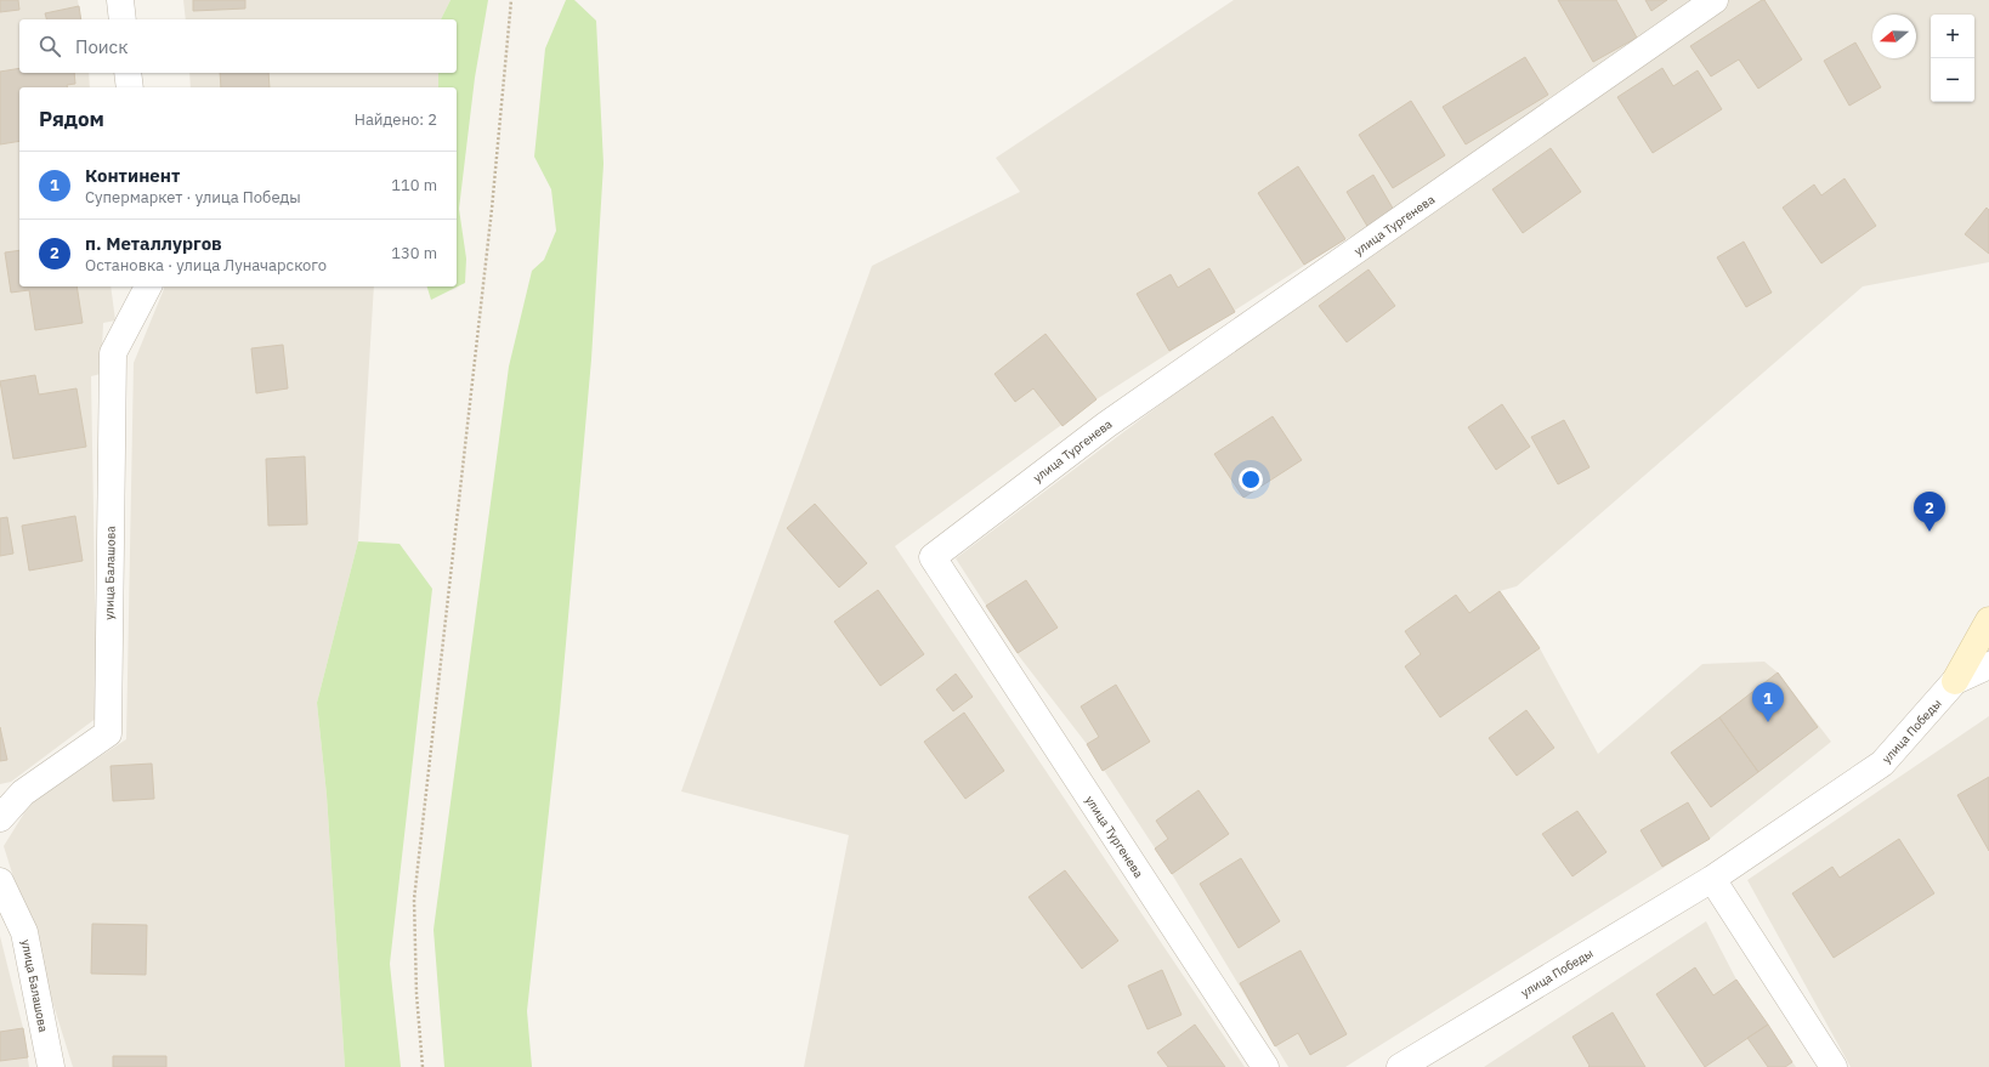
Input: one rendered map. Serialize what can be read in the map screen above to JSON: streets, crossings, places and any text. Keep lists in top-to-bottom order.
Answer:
{
  "streets": {
    "street": ["улица Тургенева", "улица Балашова", "улица Победы"]
  },
  "north": "left",
  "page": {
    "map_buttons": ["+", "−"],
    "search": "Поиск",
    "heading": ["Рядом", "Найдено: 2"],
    "list": [
      {
        "mark": "1",
        "name": "Континент",
        "note": "Супермаркет · улица Победы",
        "value": "110 m"
      },
      {
        "mark": "2",
        "name": "п. Металлургов",
        "note": "Остановка · улица Луначарского",
        "value": "130 m"
      }
    ],
    "pins": ["2", "1"]
  }
}
